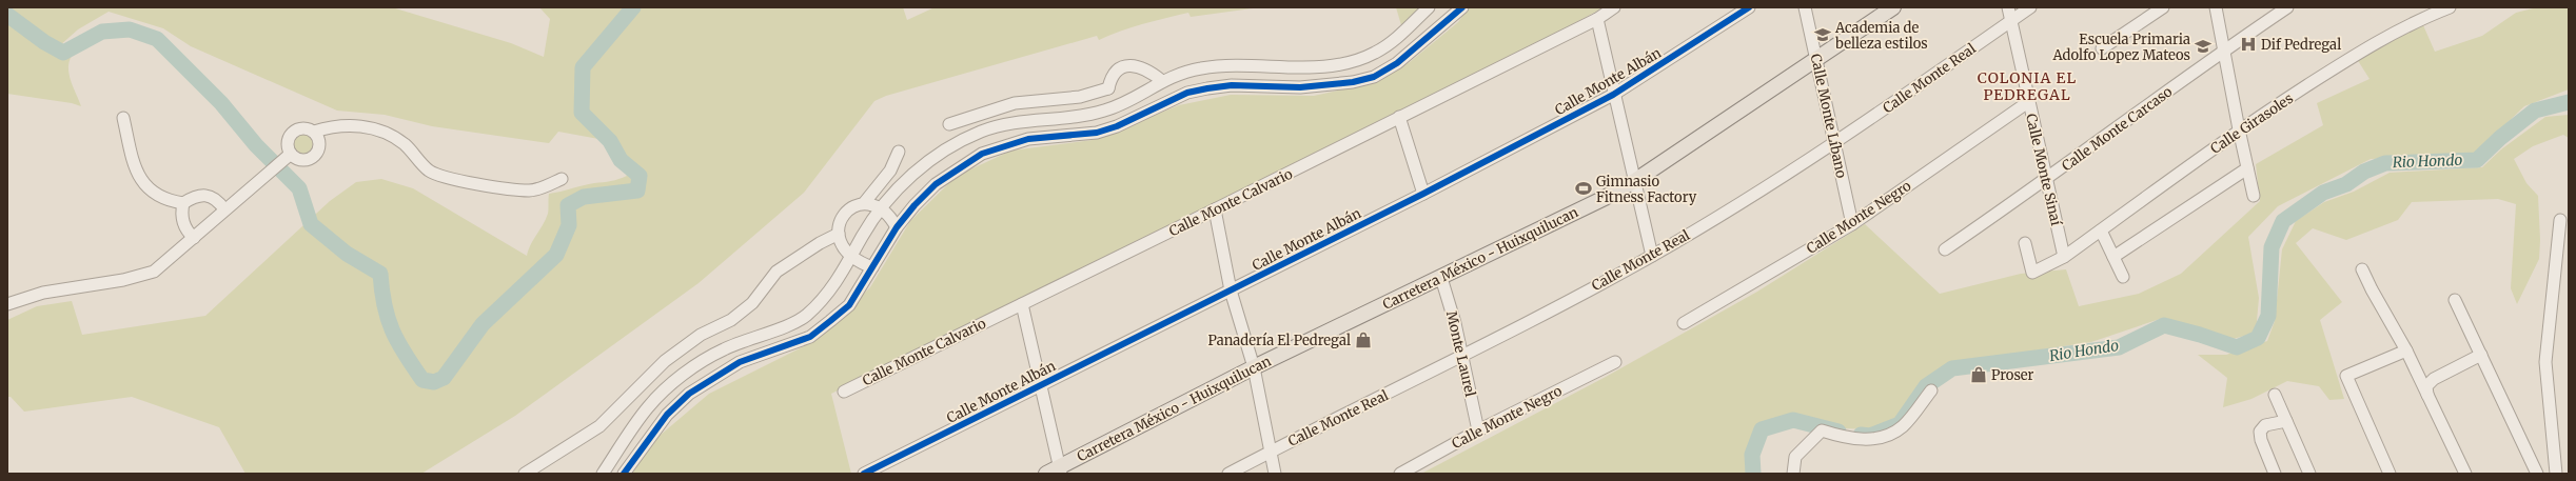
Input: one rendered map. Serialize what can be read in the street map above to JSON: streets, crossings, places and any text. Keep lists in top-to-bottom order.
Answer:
{
  "streets": {
    "main road": ["Carretera México - Huixquilucan"],
    "street": [
      "Calle Monte Real",
      "Calle Monte Albán",
      "Calle Monte Líbano",
      "Calle Girasoles",
      "Calle Monte Carcaso",
      "Calle Monte Sinaí",
      "Calle Monte Calvario",
      "Calle Monte Negro",
      "Monte Laurel"
    ]
  },
  "crossings": [
    ["Calle Monte Real", "Calle Monte Líbano"],
    ["Calle Monte Real", "Calle Monte Sinaí"],
    ["Calle Monte Real", "Monte Laurel"],
    ["Calle Monte Líbano", "Calle Monte Negro"],
    ["Calle Monte Líbano", "Carretera México - Huixquilucan"],
    ["Calle Girasoles", "Calle Monte Sinaí"],
    ["Calle Monte Carcaso", "Calle Monte Sinaí"],
    ["Calle Monte Sinaí", "Calle Monte Negro"],
    ["Calle Monte Negro", "Monte Laurel"],
    ["Carretera México - Huixquilucan", "Monte Laurel"]
  ],
  "districts": ["COLONIA EL PEDREGAL"],
  "water": ["Rio Hondo"],
  "places": {
    "school or university": ["Academia de belleza estilos", "Escuela Primaria Adolfo Lopez Mateos"],
    "hospital": ["Dif Pedregal"],
    "sports": ["Gimnasio Fitness Factory"],
    "shop": ["Panadería El Pedregal", "Proser"]
  }
}
